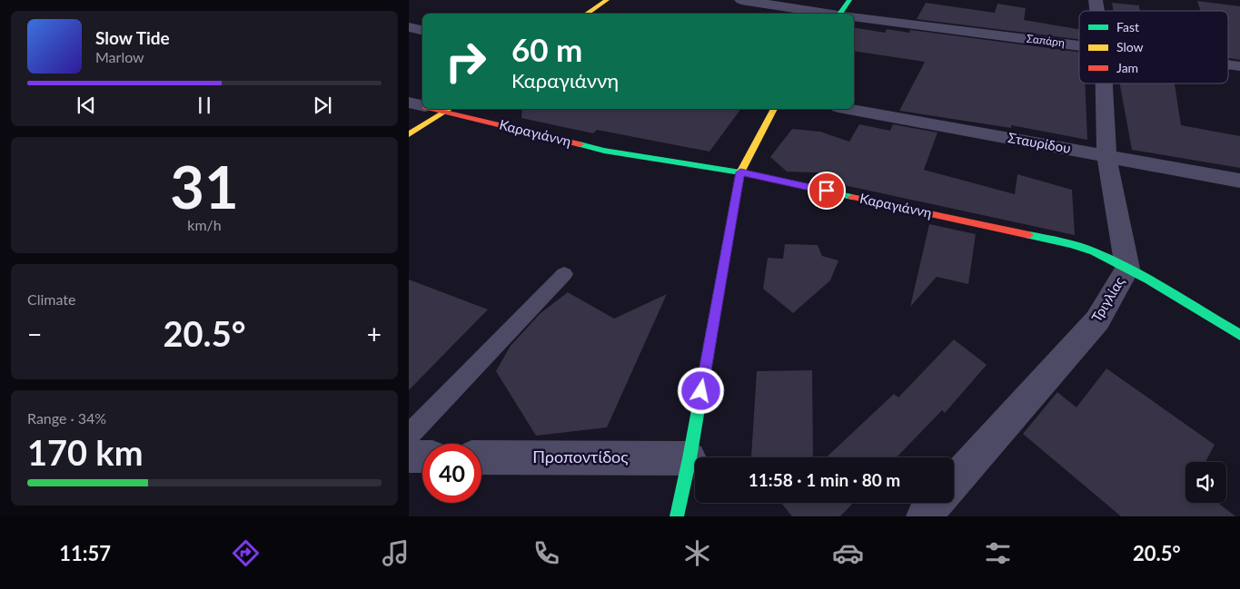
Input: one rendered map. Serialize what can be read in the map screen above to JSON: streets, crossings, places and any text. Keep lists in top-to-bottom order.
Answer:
{
  "streets": {
    "street": [
      "Σαπάρη",
      "Καραγιάννη",
      "Σταυρίδου",
      "Τριγλίας",
      "Προποντίδος"
    ]
  },
  "crossings": [
    ["Καραγιάννη", "Τριγλίας"],
    ["Σταυρίδου", "Τριγλίας"]
  ],
  "legend": ["Fast", "Slow", "Jam"],
  "page": {
    "turn": ["60 m", "Καραγιάννη"],
    "song": ["Slow Tide", "Marlow"],
    "tile": [
      ["31", "km/h"],
      "Climate",
      ["Range · 34%", "170 km"]
    ],
    "heat": ["−", "20.5°", "+"],
    "limit": "40",
    "trip": "11:58 · 1 min · 80 m",
    "tabs": ["11:57", "20.5°"]
  }
}
